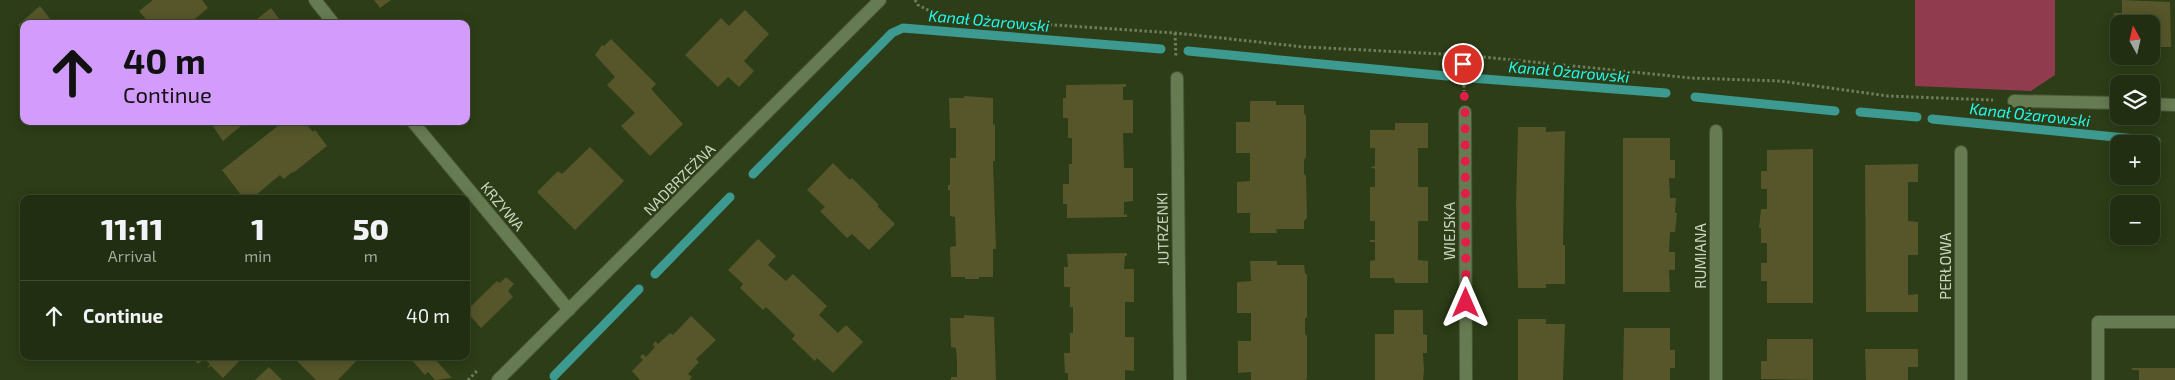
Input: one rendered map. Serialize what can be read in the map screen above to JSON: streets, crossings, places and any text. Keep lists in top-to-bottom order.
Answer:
{
  "streets": {
    "street": [
      "NADBRZEŻNA",
      "KRZYWA",
      "JUTRZENKI",
      "WIEJSKA",
      "RUMIANA",
      "PERŁOWA"
    ]
  },
  "crossings": [
    ["NADBRZEŻNA", "KRZYWA"]
  ],
  "water": ["Kanał Ożarowski"],
  "north": "top",
  "page": {
    "map_buttons": ["+", "−"],
    "turn": ["40 m", "Continue"],
    "eta": [
      "11:11",
      "Arrival",
      "1",
      "min",
      "50",
      "m"
    ],
    "list": [
      {
        "name": "Continue",
        "value": "40 m"
      }
    ]
  }
}
